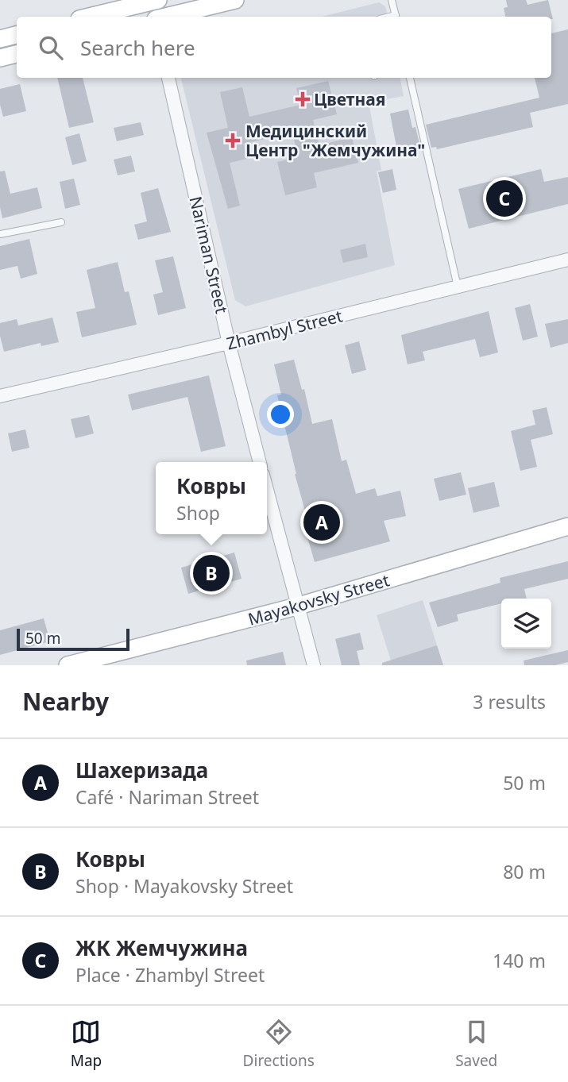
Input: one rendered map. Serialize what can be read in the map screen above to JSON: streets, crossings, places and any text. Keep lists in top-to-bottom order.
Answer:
{
  "streets": {
    "main road": ["Mayakovsky Street"],
    "street": ["Nariman Street", "Zhambyl Street"]
  },
  "crossings": [
    ["Nariman Street", "Zhambyl Street"]
  ],
  "places": {
    "health": ["Цветная", "Медицинский Центр \"Жемчужина\""]
  },
  "scale_bar": "50 m",
  "page": {
    "search": "Search here",
    "pins": ["C", "A", "B"],
    "popup": ["Ковры", "Shop"],
    "scale": "50 m",
    "heading": ["Nearby", "3 results"],
    "list": [
      {
        "mark": "A",
        "name": "Шахеризада",
        "note": "Café · Nariman Street",
        "value": "50 m"
      },
      {
        "mark": "B",
        "name": "Ковры",
        "note": "Shop · Mayakovsky Street",
        "value": "80 m"
      },
      {
        "mark": "C",
        "name": "ЖК Жемчужина",
        "note": "Place · Zhambyl Street",
        "value": "140 m"
      }
    ],
    "nav": ["Map", "Directions", "Saved"]
  }
}
